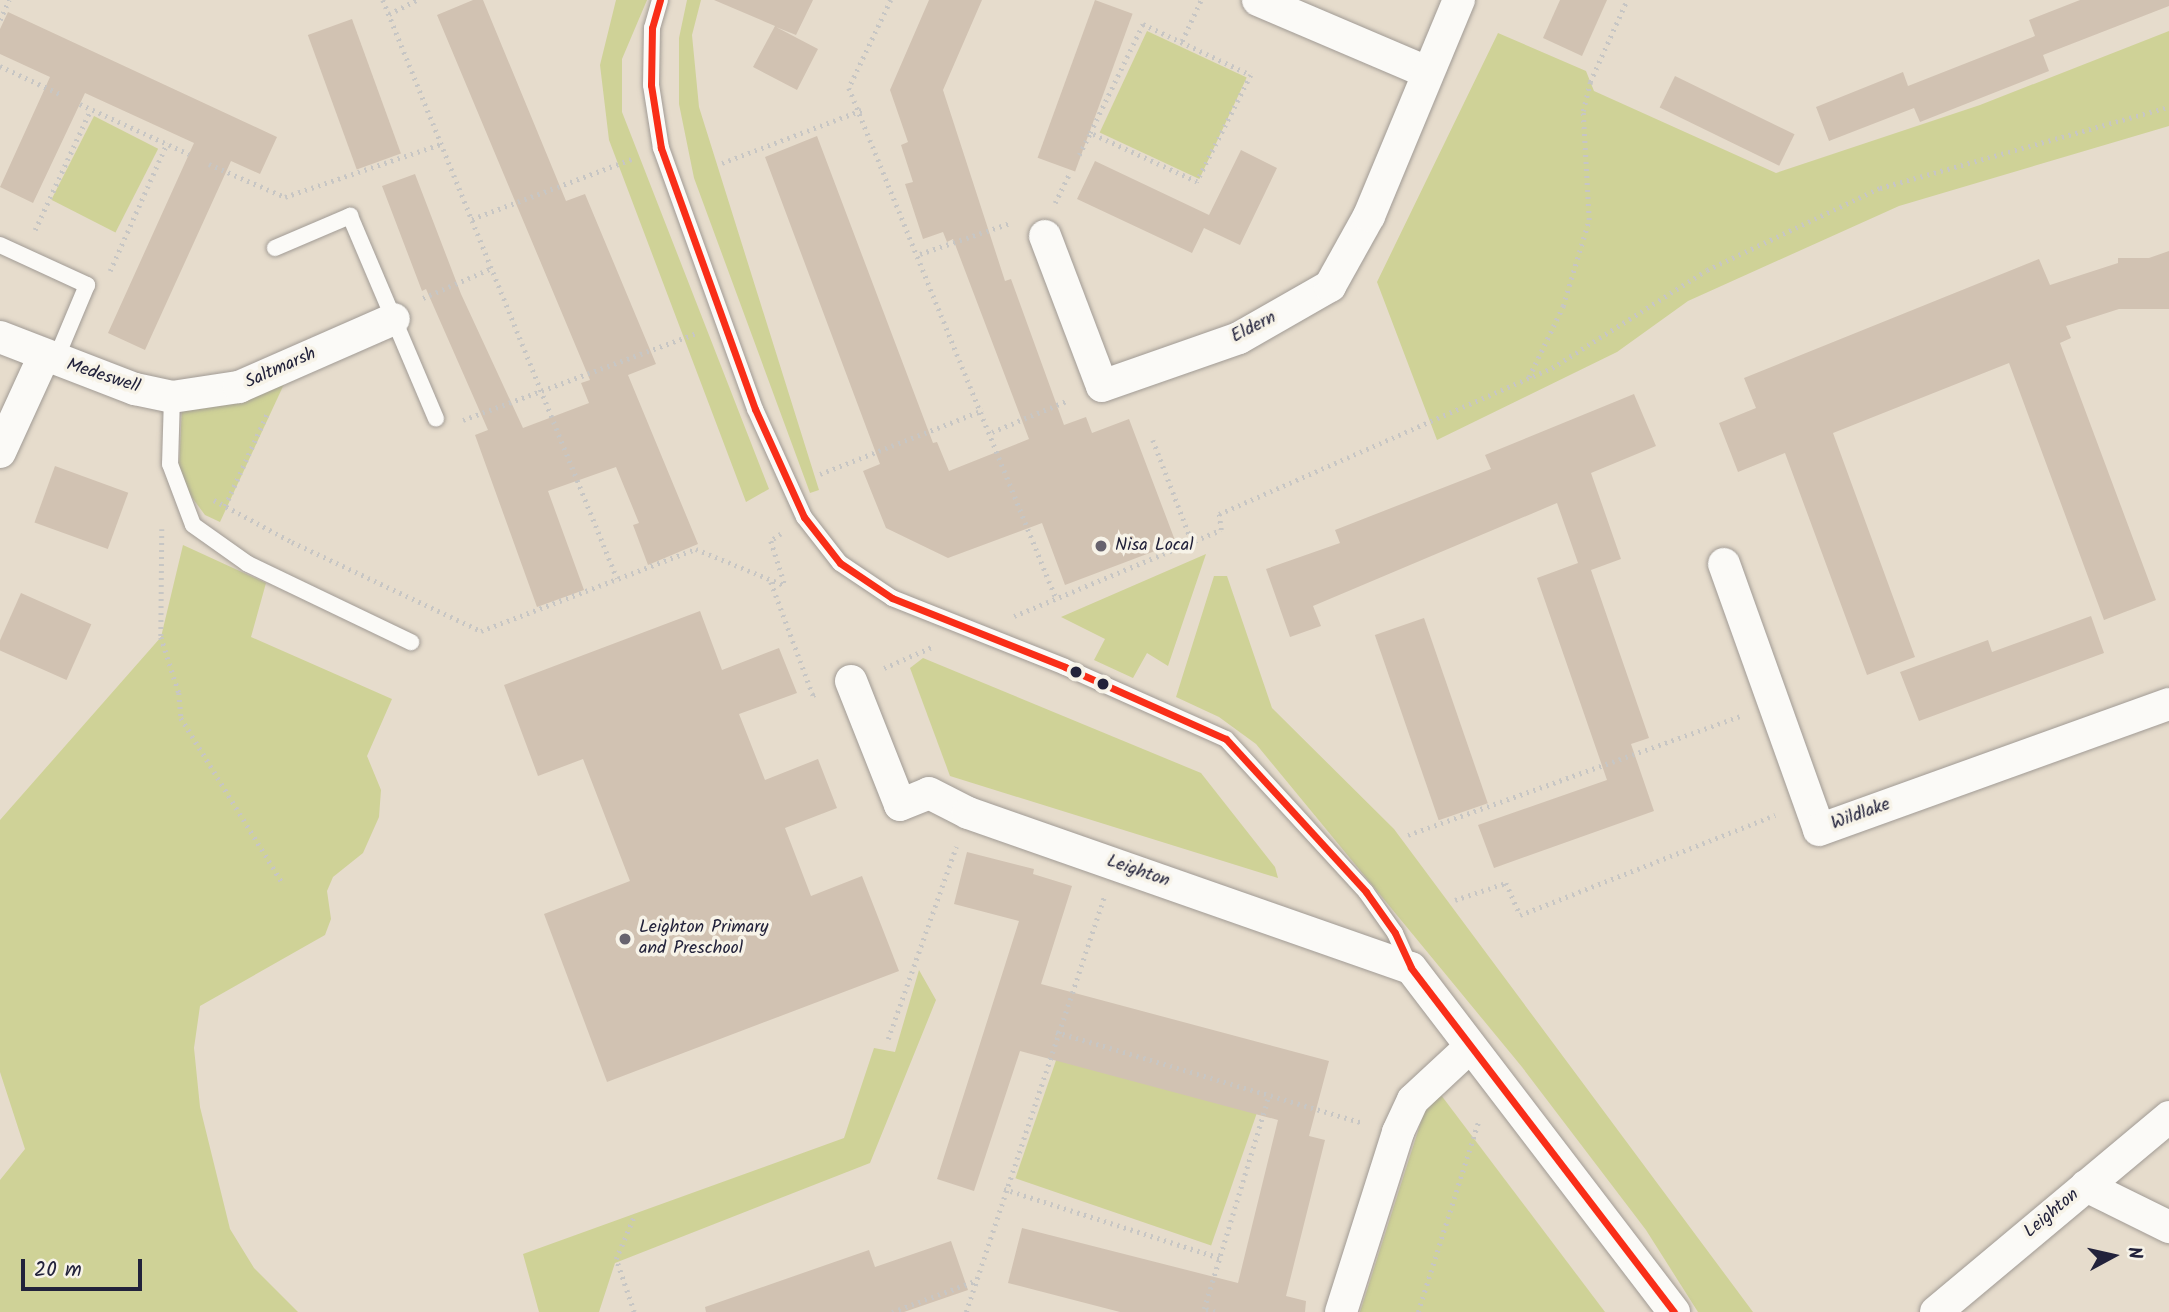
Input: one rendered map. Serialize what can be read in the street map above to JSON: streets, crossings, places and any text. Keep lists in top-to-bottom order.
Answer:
{
  "streets": {
    "street": [
      "Eldern",
      "Saltmarsh",
      "Medeswell",
      "Wildlake",
      "Leighton"
    ]
  },
  "crossings": [
    ["Saltmarsh", "Medeswell"]
  ],
  "places": ["Nisa Local", "Leighton Primary and Preschool"],
  "scale_bar": "20 m",
  "north": "right"
}
